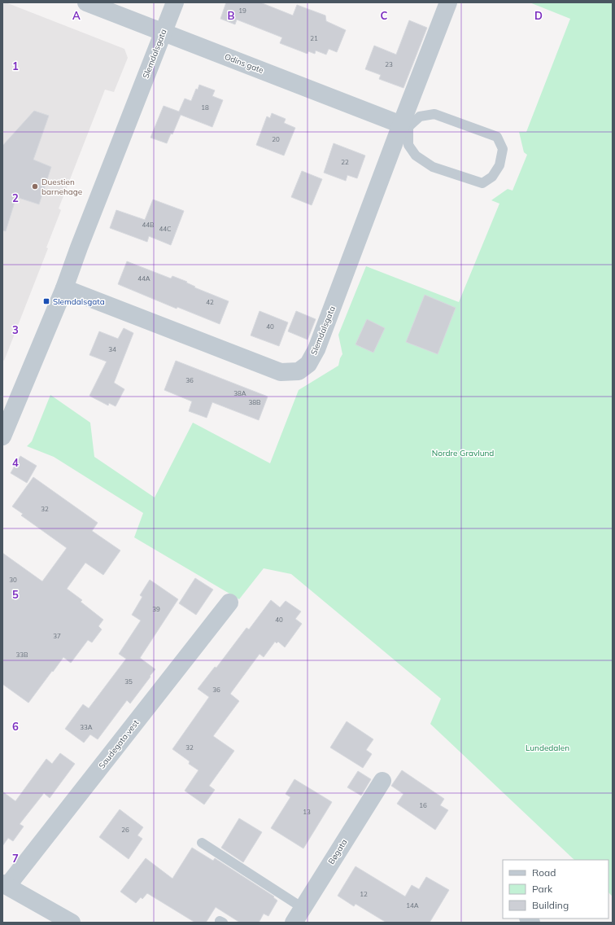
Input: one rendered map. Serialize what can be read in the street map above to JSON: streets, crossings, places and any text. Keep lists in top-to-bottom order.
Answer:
{
  "streets": {
    "street": [
      "Slemdalsgata",
      "Odins gate",
      "Saudegata vest",
      "Bøgata"
    ]
  },
  "crossings": [
    ["Slemdalsgata", "Odins gate"]
  ],
  "parks": ["Nordre Gravlund", "Lundedalen"],
  "places": {
    "other": ["Duestien barnehage"],
    "transit": ["Slemdalsgata"]
  },
  "house_numbers": [
    "19",
    "21",
    "23",
    "18",
    "20",
    "22",
    "44B",
    "44C",
    "44A",
    "42",
    "40",
    "34",
    "36",
    "38A",
    "38B",
    "32",
    "30",
    "39",
    "40",
    "37",
    "33B",
    "35",
    "36",
    "33A",
    "32",
    "16",
    "13",
    "26",
    "12",
    "14A"
  ],
  "legend": ["Road", "Park", "Building"],
  "grid": {
    "columns": [
      "A",
      "B",
      "C",
      "D"
    ],
    "rows": [
      "1",
      "2",
      "3",
      "4",
      "5",
      "6",
      "7"
    ]
  }
}
